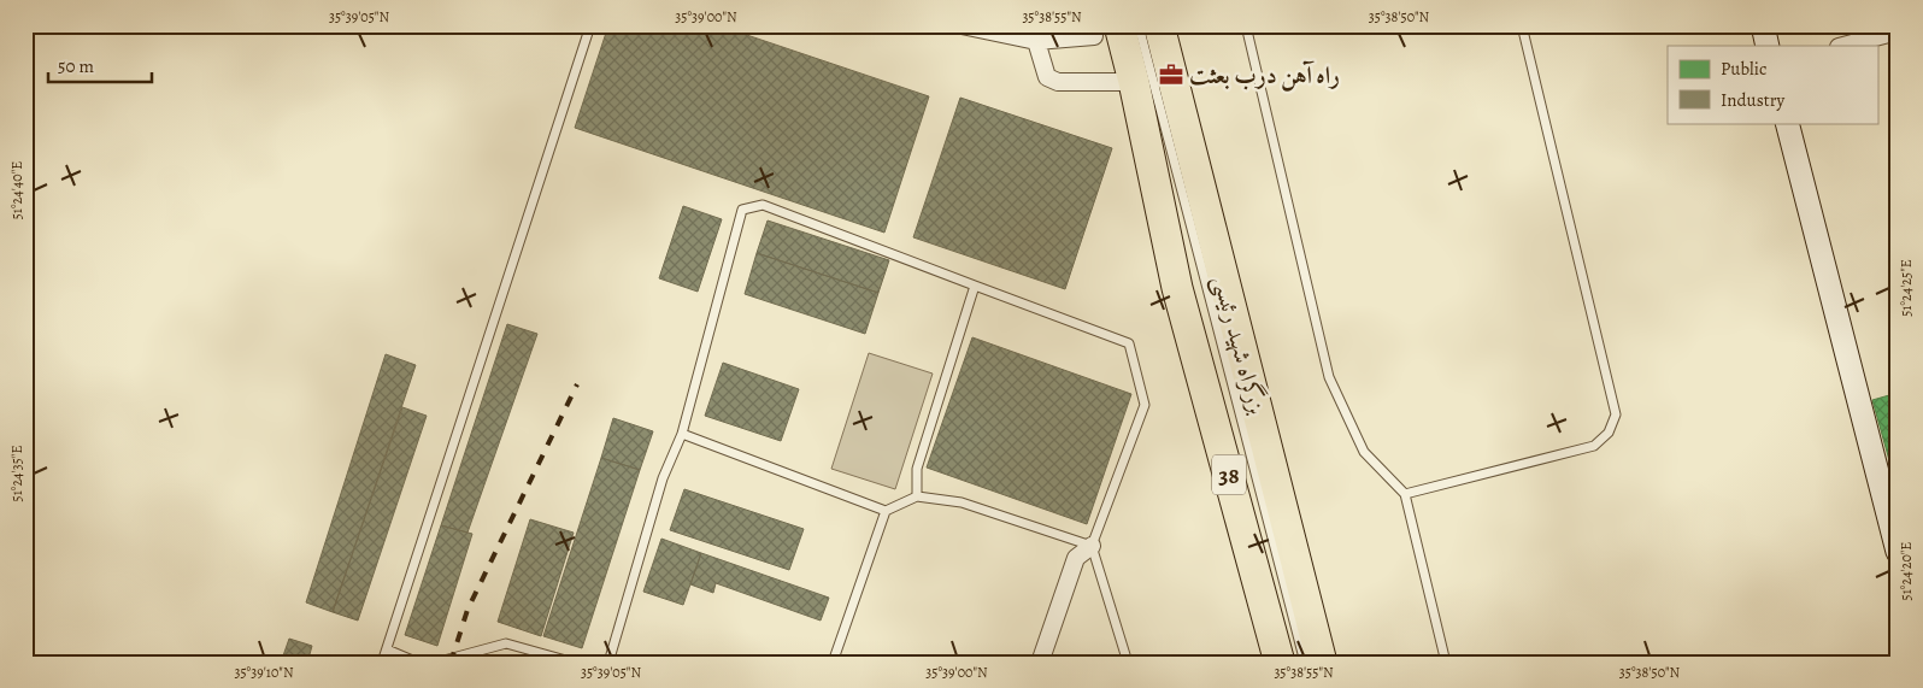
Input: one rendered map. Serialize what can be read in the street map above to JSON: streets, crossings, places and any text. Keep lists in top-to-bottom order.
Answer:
{
  "streets": {
    "highway": ["بزرگراه شهید رئیسی", "38"]
  },
  "places": {
    "office": ["راه آهن درب بعثت"]
  },
  "legend": ["Public", "Industry"],
  "scale_bar": "50 m",
  "coordinates": [
    "35°39'05\"N",
    "35°39'00\"N",
    "35°38'55\"N",
    "35°38'50\"N",
    "51°24'40\"E",
    "51°24'25\"E",
    "51°24'35\"E",
    "51°24'20\"E",
    "35°39'10\"N"
  ]
}
